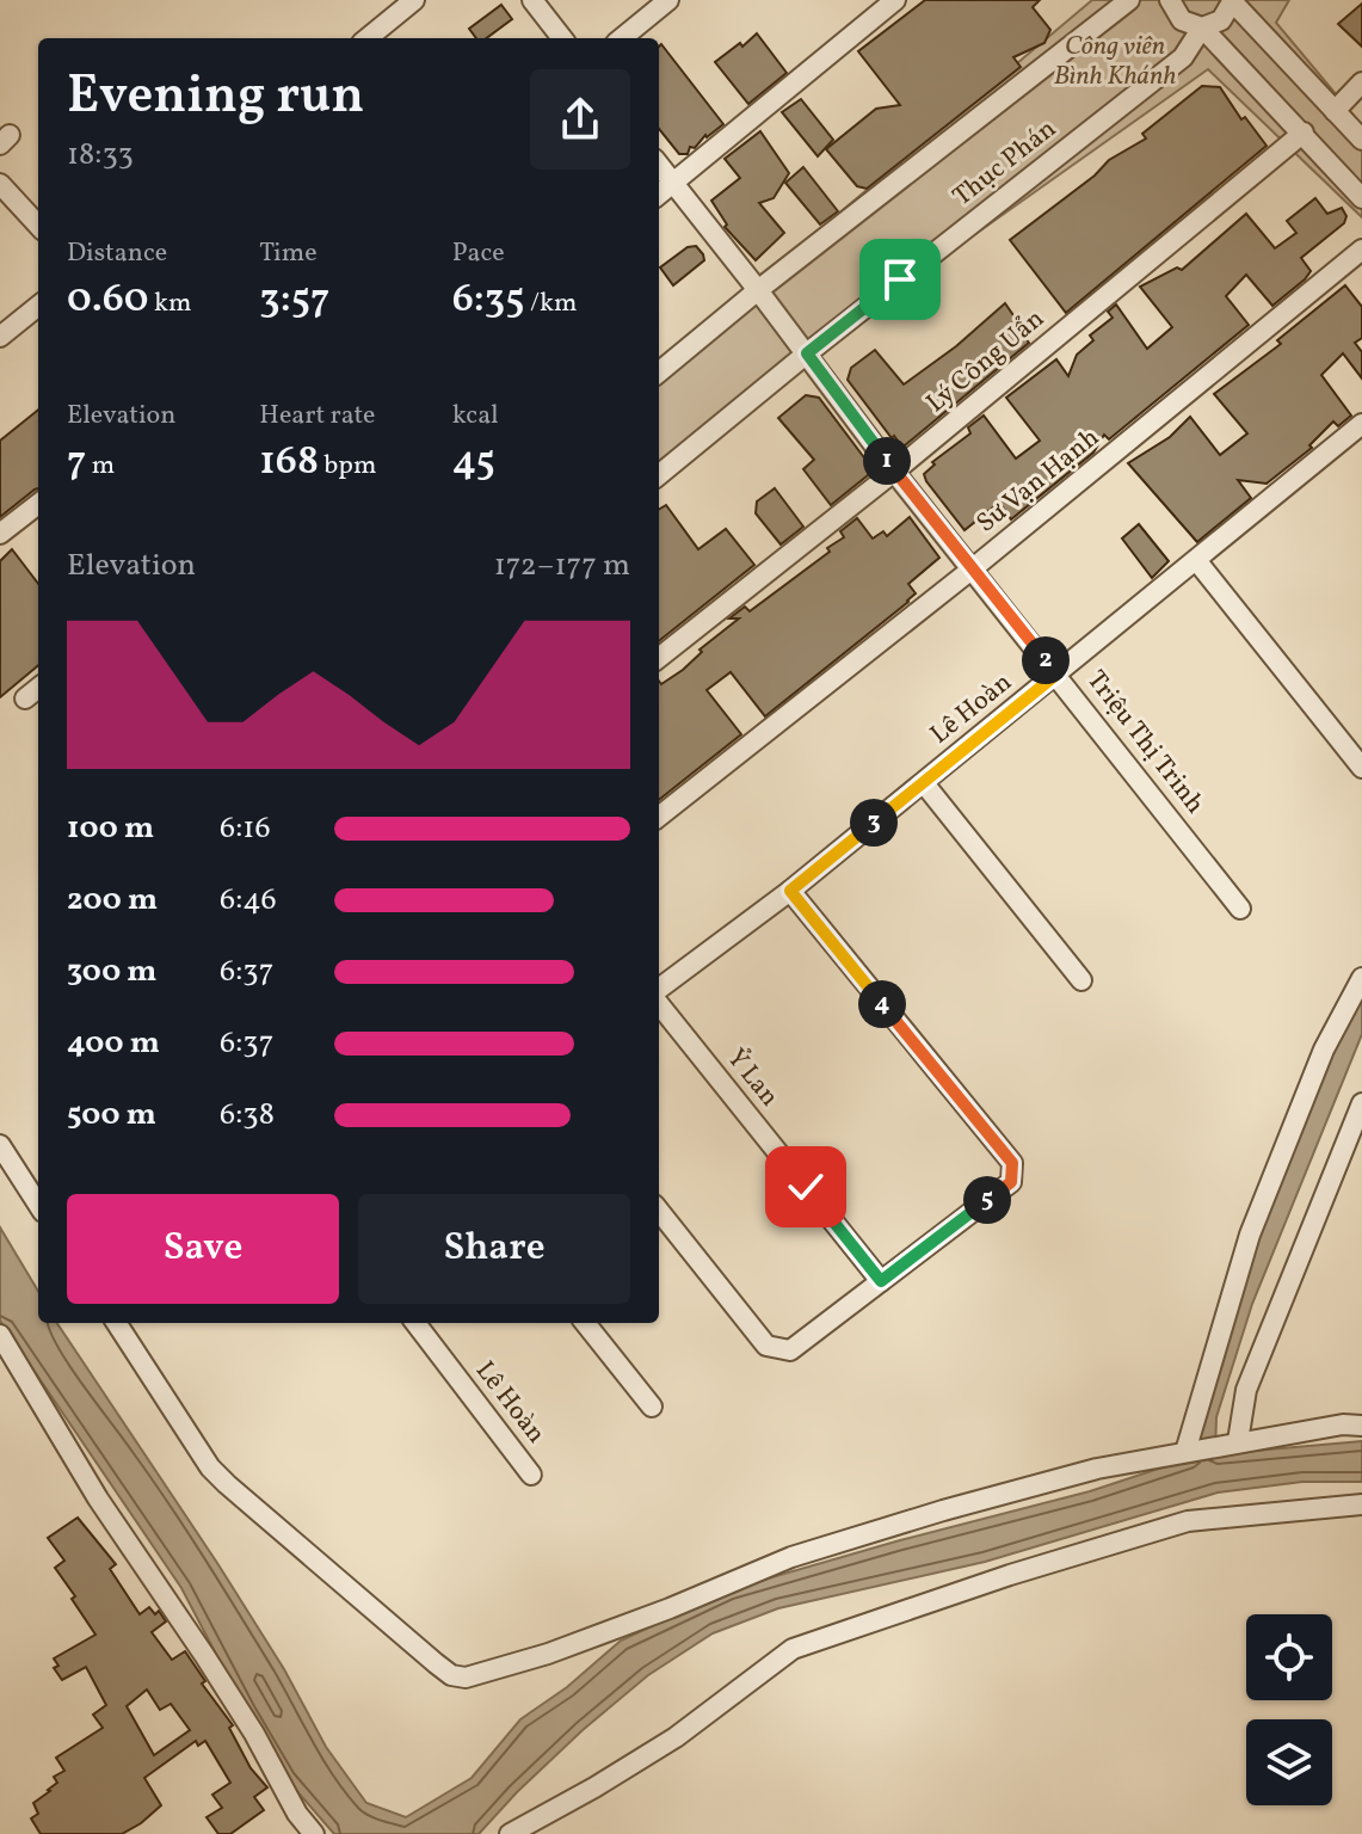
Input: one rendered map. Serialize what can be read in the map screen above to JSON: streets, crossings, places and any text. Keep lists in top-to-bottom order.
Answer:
{
  "streets": {
    "street": [
      "Thục Phán",
      "Lý Công Uẩn",
      "Sư Vạn Hạnh",
      "Lê Hoàn",
      "Triệu Thị Trinh",
      "Ỷ Lan"
    ]
  },
  "crossings": [
    ["Thục Phán", "Triệu Thị Trinh"],
    ["Lý Công Uẩn", "Triệu Thị Trinh"],
    ["Sư Vạn Hạnh", "Triệu Thị Trinh"],
    ["Lê Hoàn", "Triệu Thị Trinh"]
  ],
  "parks": ["Công viên Bình Khánh"],
  "page": {
    "heading": ["Evening run", "18:33"],
    "stats": [
      ["Distance", "0.60 km"],
      ["Time", "3:57"],
      ["Pace", "6:35 /km"],
      ["Elevation", "7 m"],
      ["Heart rate", "168 bpm"],
      ["kcal", "45"]
    ],
    "pins": [
      "1",
      "2",
      "3",
      "4",
      "5"
    ],
    "chart": ["Elevation", "172–177 m"],
    "list": [
      {
        "name": "100 m",
        "note": "6:16"
      },
      {
        "name": "200 m",
        "note": "6:46"
      },
      {
        "name": "300 m",
        "note": "6:37"
      },
      {
        "name": "400 m",
        "note": "6:37"
      },
      {
        "name": "500 m",
        "note": "6:38"
      }
    ],
    "buttons": ["Save", "Share"]
  }
}
